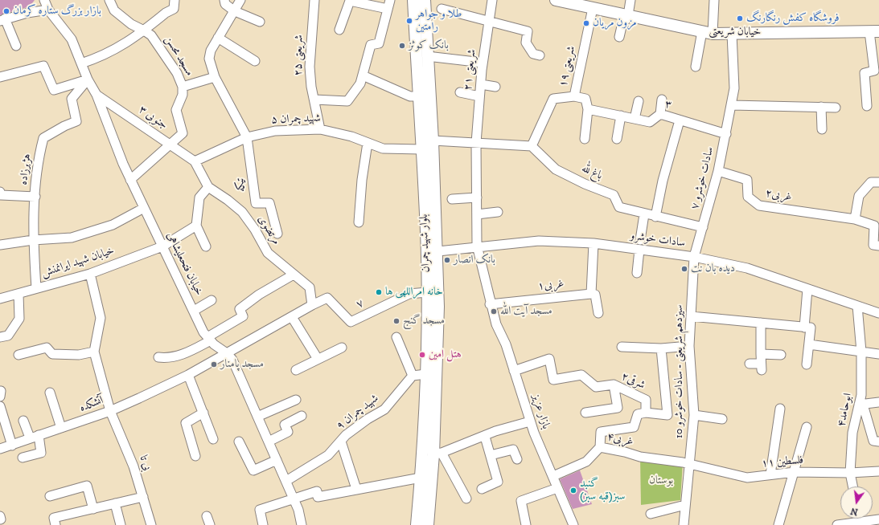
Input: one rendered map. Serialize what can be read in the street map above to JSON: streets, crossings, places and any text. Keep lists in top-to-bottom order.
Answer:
{
  "streets": {
    "main road": ["خیابان شریعتی", "بلوار شهید چمران"],
    "street": [
      "شریعتی ۲۵",
      "مسجد محسن",
      "شریعتی ۱۹",
      "شریعتی ۲۱",
      "۳",
      "۳ جنوبی",
      "شهید چمران ۵",
      "هژبرزاده",
      "باغ لله",
      "سادات خوشرو ۷",
      "تیکه",
      "غربی۲",
      "مرتضوی",
      "سادات خوشرو",
      "خیابان شهید ایرانمنش",
      "خیابان فتحعلیشاهی",
      "غربی۱",
      "۷",
      "سیزدهم شریعتی - سادات خوشرو 10",
      "شرقی۲",
      "آتشکده",
      "ابوحامد۴",
      "بازار عزیز",
      "شهید چمران ۹",
      "غربی۴",
      "فلسطین ۱۱",
      "بی تا"
    ]
  },
  "crossings": [
    ["خیابان شریعتی", "شریعتی ۱۹"],
    ["خیابان شریعتی", "سادات خوشرو ۷"],
    ["شریعتی ۲۵", "شهید چمران ۵"],
    ["مسجد محسن", "۳ جنوبی"],
    ["مسجد محسن", "خیابان فتحعلیشاهی"],
    ["شریعتی ۱۹", "باغ لله"],
    ["شریعتی ۲۱", "بازار عزیز"],
    ["۳", "سادات خوشرو ۷"],
    ["۳ جنوبی", "شهید چمران ۵"],
    ["۳ جنوبی", "خیابان فتحعلیشاهی"],
    ["شهید چمران ۵", "تیکه"],
    ["شهید چمران ۵", "بلوار شهید چمران"],
    ["هژبرزاده", "خیابان شهید ایرانمنش"],
    ["هژبرزاده", "خیابان فتحعلیشاهی"],
    ["باغ لله", "سادات خوشرو ۷"],
    ["سادات خوشرو ۷", "غربی۲"],
    ["سادات خوشرو ۷", "سادات خوشرو"],
    ["سادات خوشرو ۷", "سیزدهم شریعتی - سادات خوشرو 10"],
    ["مرتضوی", "۷"],
    ["مرتضوی", "آتشکده"],
    ["سادات خوشرو", "بلوار شهید چمران"],
    ["سادات خوشرو", "سیزدهم شریعتی - سادات خوشرو 10"],
    ["سادات خوشرو", "ابوحامد۴"],
    ["سادات خوشرو", "بازار عزیز"],
    ["بلوار شهید چمران", "۷"],
    ["خیابان شهید ایرانمنش", "خیابان فتحعلیشاهی"],
    ["خیابان فتحعلیشاهی", "آتشکده"],
    ["خیابان فتحعلیشاهی", "شهید چمران ۹"],
    ["غربی۱", "بازار عزیز"],
    ["۷", "آتشکده"],
    ["سیزدهم شریعتی - سادات خوشرو 10", "غربی۴"],
    ["سیزدهم شریعتی - سادات خوشرو 10", "فلسطین ۱۱"],
    ["شرقی۲", "بازار عزیز"],
    ["آتشکده", "بی تا"],
    ["ابوحامد۴", "فلسطین ۱۱"],
    ["بازار عزیز", "غربی۴"],
    ["غربی۴", "فلسطین ۱۱"]
  ],
  "parks": ["بوستان"],
  "places": [
    "بازار بزرگ ستاره کرمان",
    "فروشگاه کفش رنگارنگ",
    "طلا و جواهر رامتین",
    "مزون مریان",
    "بانک کوثز",
    "بانک انصار",
    "دیده بان نت",
    "خانه امراللهی ها",
    "مسجد آیت الله",
    "مسجد گنج",
    "هتل امین",
    "مسجد پامنار",
    "گنبد سبز(قبه سبز)"
  ],
  "north": "bottom"
}
